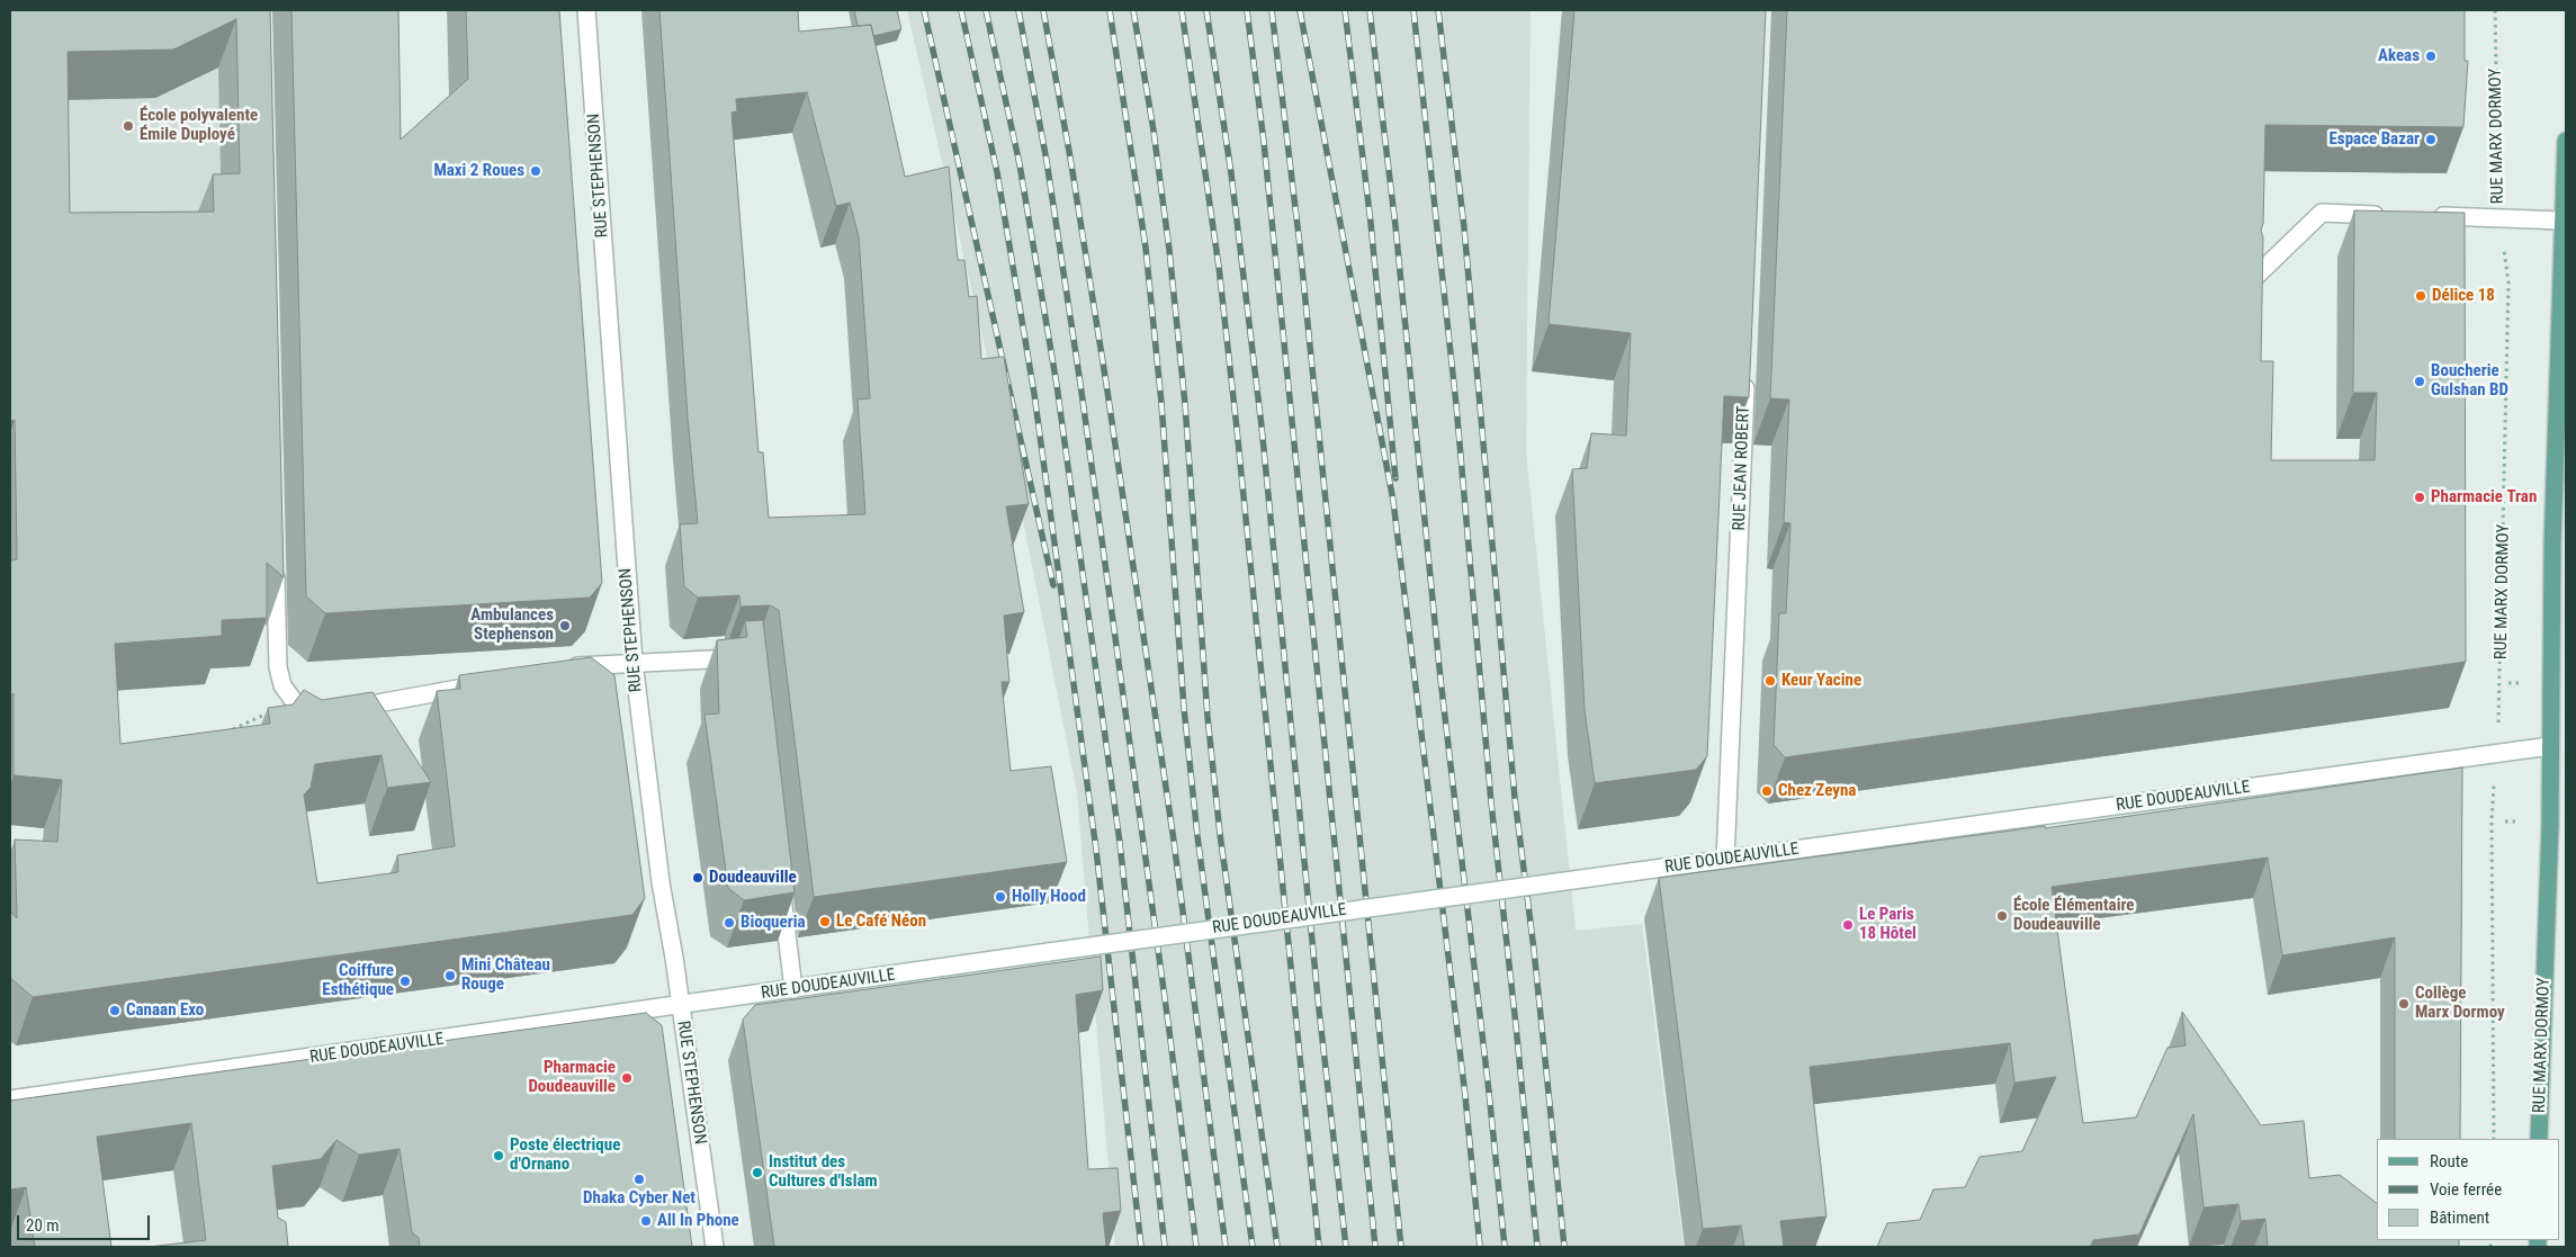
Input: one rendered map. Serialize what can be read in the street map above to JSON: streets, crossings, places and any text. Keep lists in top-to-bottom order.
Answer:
{
  "streets": {
    "main road": ["RUE MARX DORMOY"],
    "street": ["RUE STEPHENSON", "RUE JEAN ROBERT", "RUE DOUDEAUVILLE"]
  },
  "crossings": [
    ["RUE MARX DORMOY", "RUE DOUDEAUVILLE"],
    ["RUE STEPHENSON", "RUE DOUDEAUVILLE"],
    ["RUE JEAN ROBERT", "RUE DOUDEAUVILLE"]
  ],
  "places": [
    "Akeas",
    "École polyvalente Émile Duployé",
    "Espace Bazar",
    "Maxi 2 Roues",
    "Délice 18",
    "Boucherie Gulshan BD",
    "Pharmacie Tran",
    "Ambulances Stephenson",
    "Keur Yacine",
    "Chez Zeyna",
    "Doudeauville",
    "Holly Hood",
    "École Élémentaire Doudeauville",
    "Le Café Néon",
    "Bioqueria",
    "Le Paris 18 Hôtel",
    "Mini Château Rouge",
    "Coiffure Esthétique",
    "Collège Marx Dormoy",
    "Canaan Exo",
    "Pharmacie Doudeauville",
    "Poste électrique d'Ornano",
    "Institut des Cultures d'Islam",
    "Dhaka Cyber Net",
    "All In Phone"
  ],
  "legend": ["Route", "Voie ferrée", "Bâtiment"],
  "scale_bar": "20 m"
}
